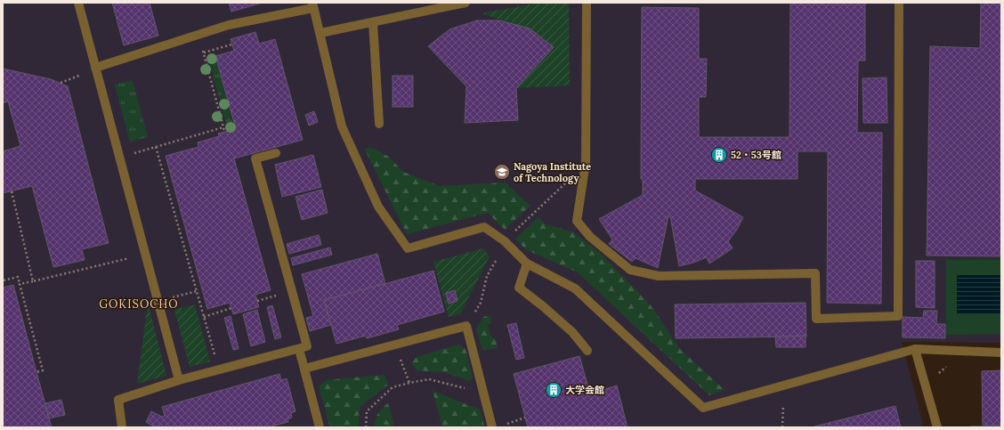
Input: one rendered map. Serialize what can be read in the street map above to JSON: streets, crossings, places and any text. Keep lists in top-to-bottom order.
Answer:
{
  "districts": ["GOKISOCHO"],
  "places": {
    "building": ["52・53号館", "大学会館"],
    "school or university": ["Nagoya Institute of Technology"]
  }
}
